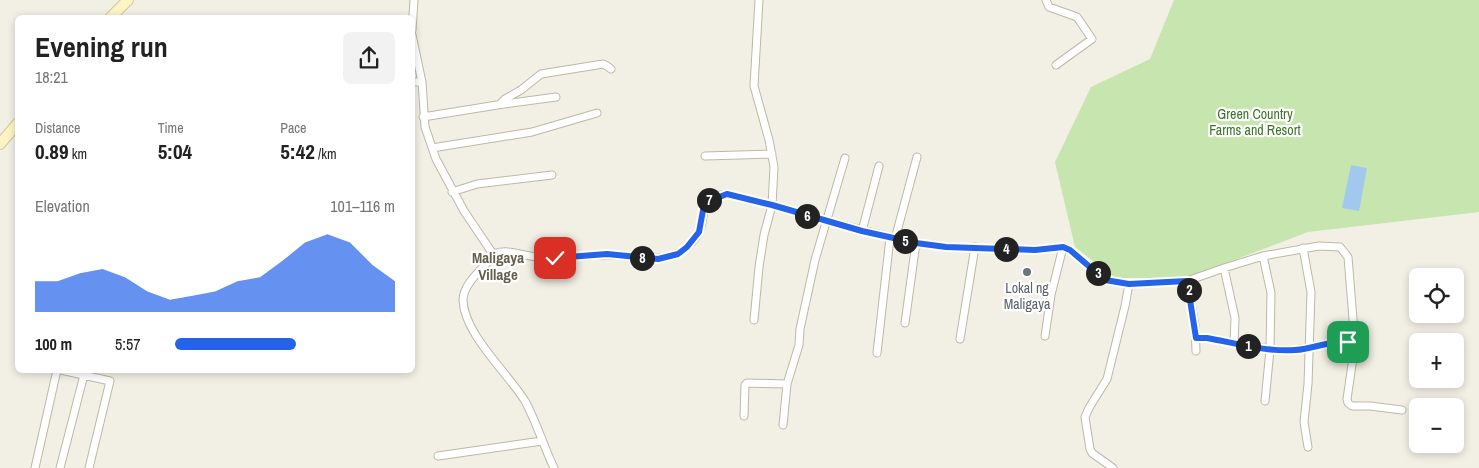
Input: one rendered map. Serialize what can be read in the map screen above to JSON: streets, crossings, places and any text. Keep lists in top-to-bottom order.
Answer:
{
  "districts": ["Maligaya Village"],
  "parks": ["Green Country Farms and Resort"],
  "places": ["Lokal ng Maligaya"],
  "page": {
    "heading": ["Evening run", "18:21"],
    "stats": [
      ["Distance", "0.89 km"],
      ["Time", "5:04"],
      ["Pace", "5:42 /km"]
    ],
    "chart": ["Elevation", "101–116 m"],
    "pins": [
      "7",
      "6",
      "5",
      "4",
      "8",
      "3",
      "2",
      "1"
    ],
    "map_buttons": ["+", "−"],
    "list": [
      {
        "name": "100 m",
        "note": "5:57"
      }
    ]
  }
}
